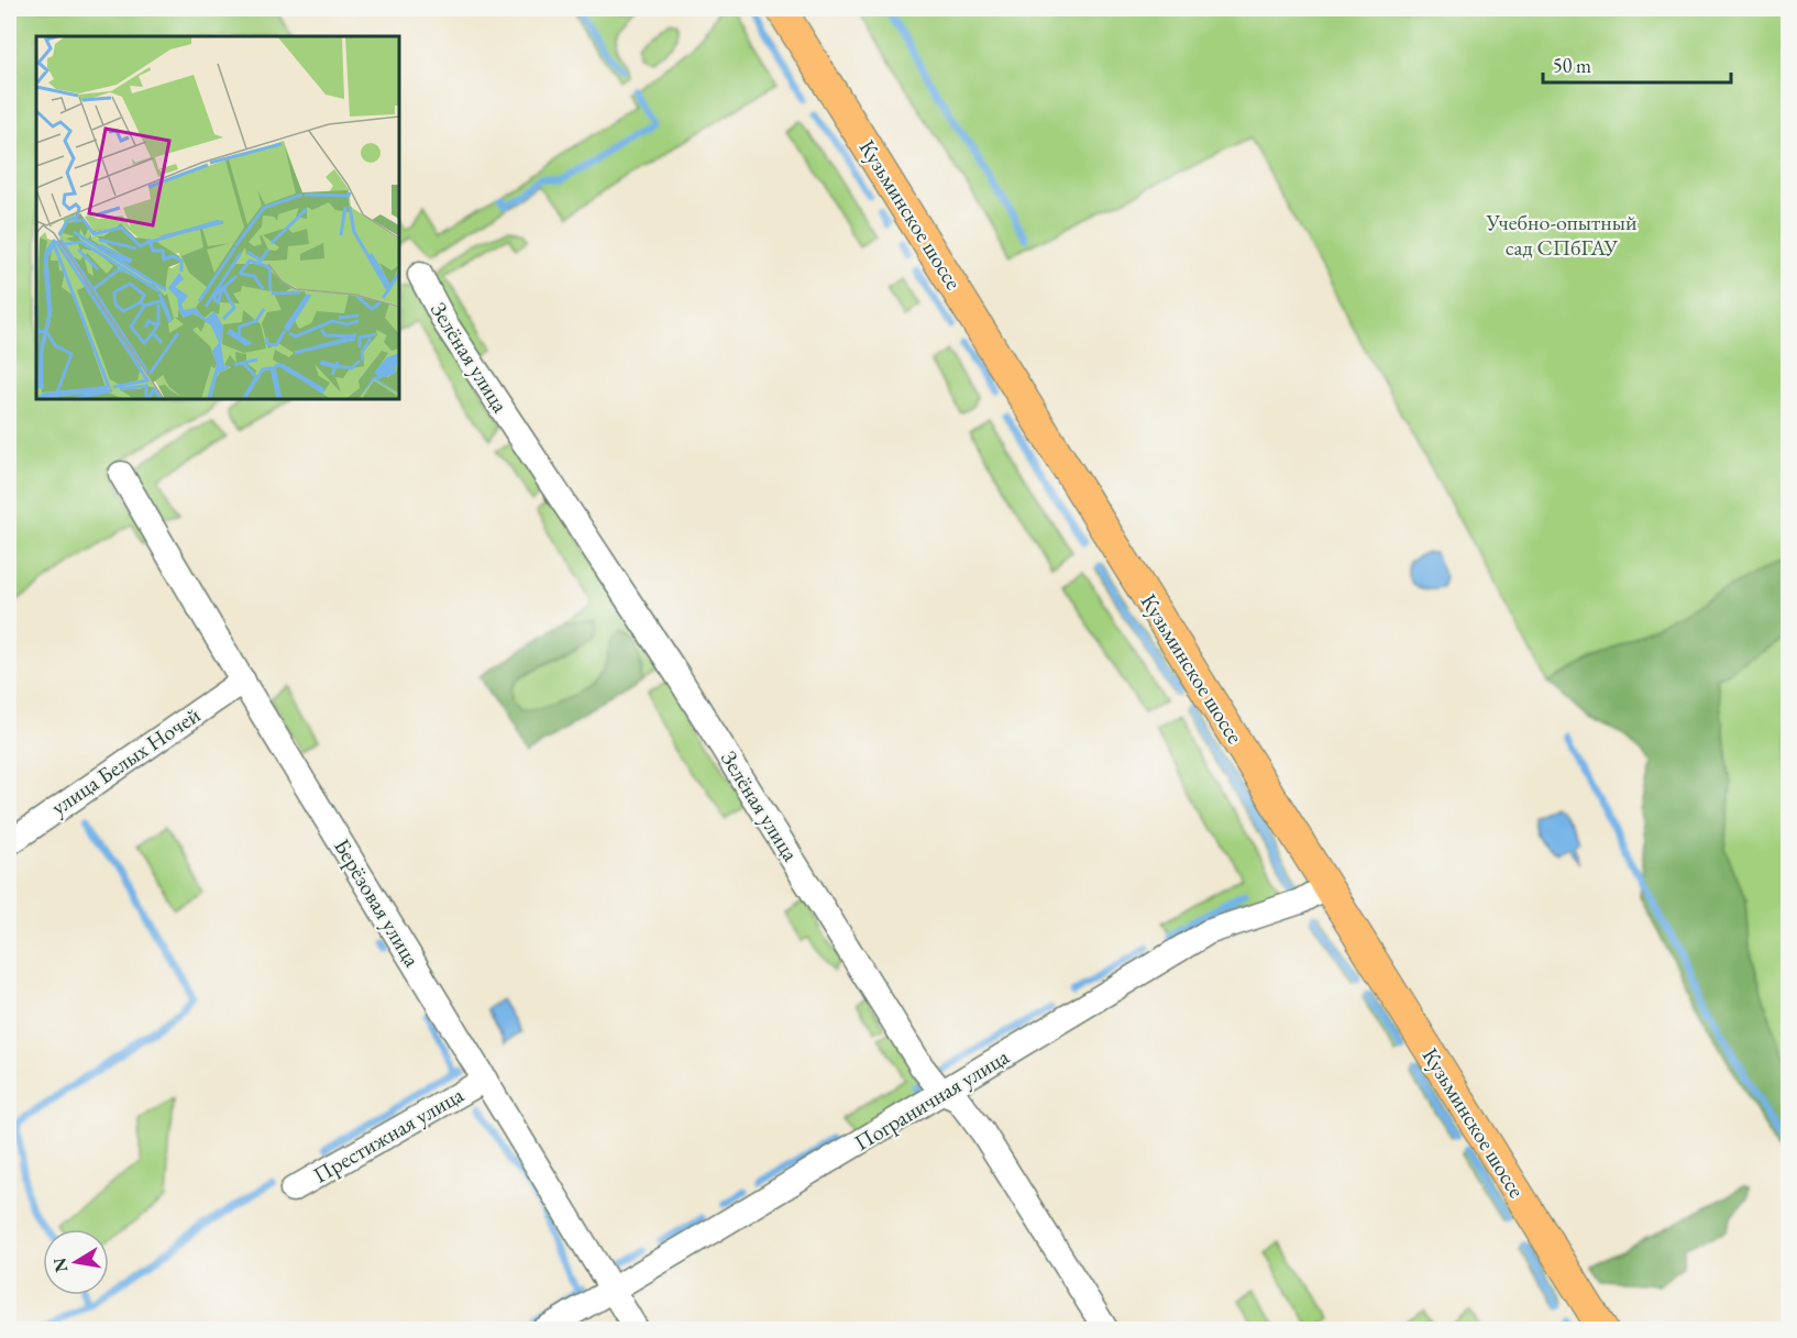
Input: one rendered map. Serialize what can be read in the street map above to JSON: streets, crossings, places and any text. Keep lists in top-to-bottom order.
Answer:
{
  "streets": {
    "main road": ["Кузьминское шоссе"],
    "street": [
      "Зелёная улица",
      "улица Белых Ночей",
      "Берёзовая улица",
      "Пограничная улица",
      "Престижная улица"
    ]
  },
  "crossings": [
    ["Кузьминское шоссе", "Пограничная улица"],
    ["Зелёная улица", "Пограничная улица"],
    ["улица Белых Ночей", "Берёзовая улица"],
    ["Берёзовая улица", "Пограничная улица"],
    ["Берёзовая улица", "Престижная улица"]
  ],
  "parks": ["Учебно-опытный сад СПбГАУ"],
  "scale_bar": "50 m",
  "north": "left"
}
